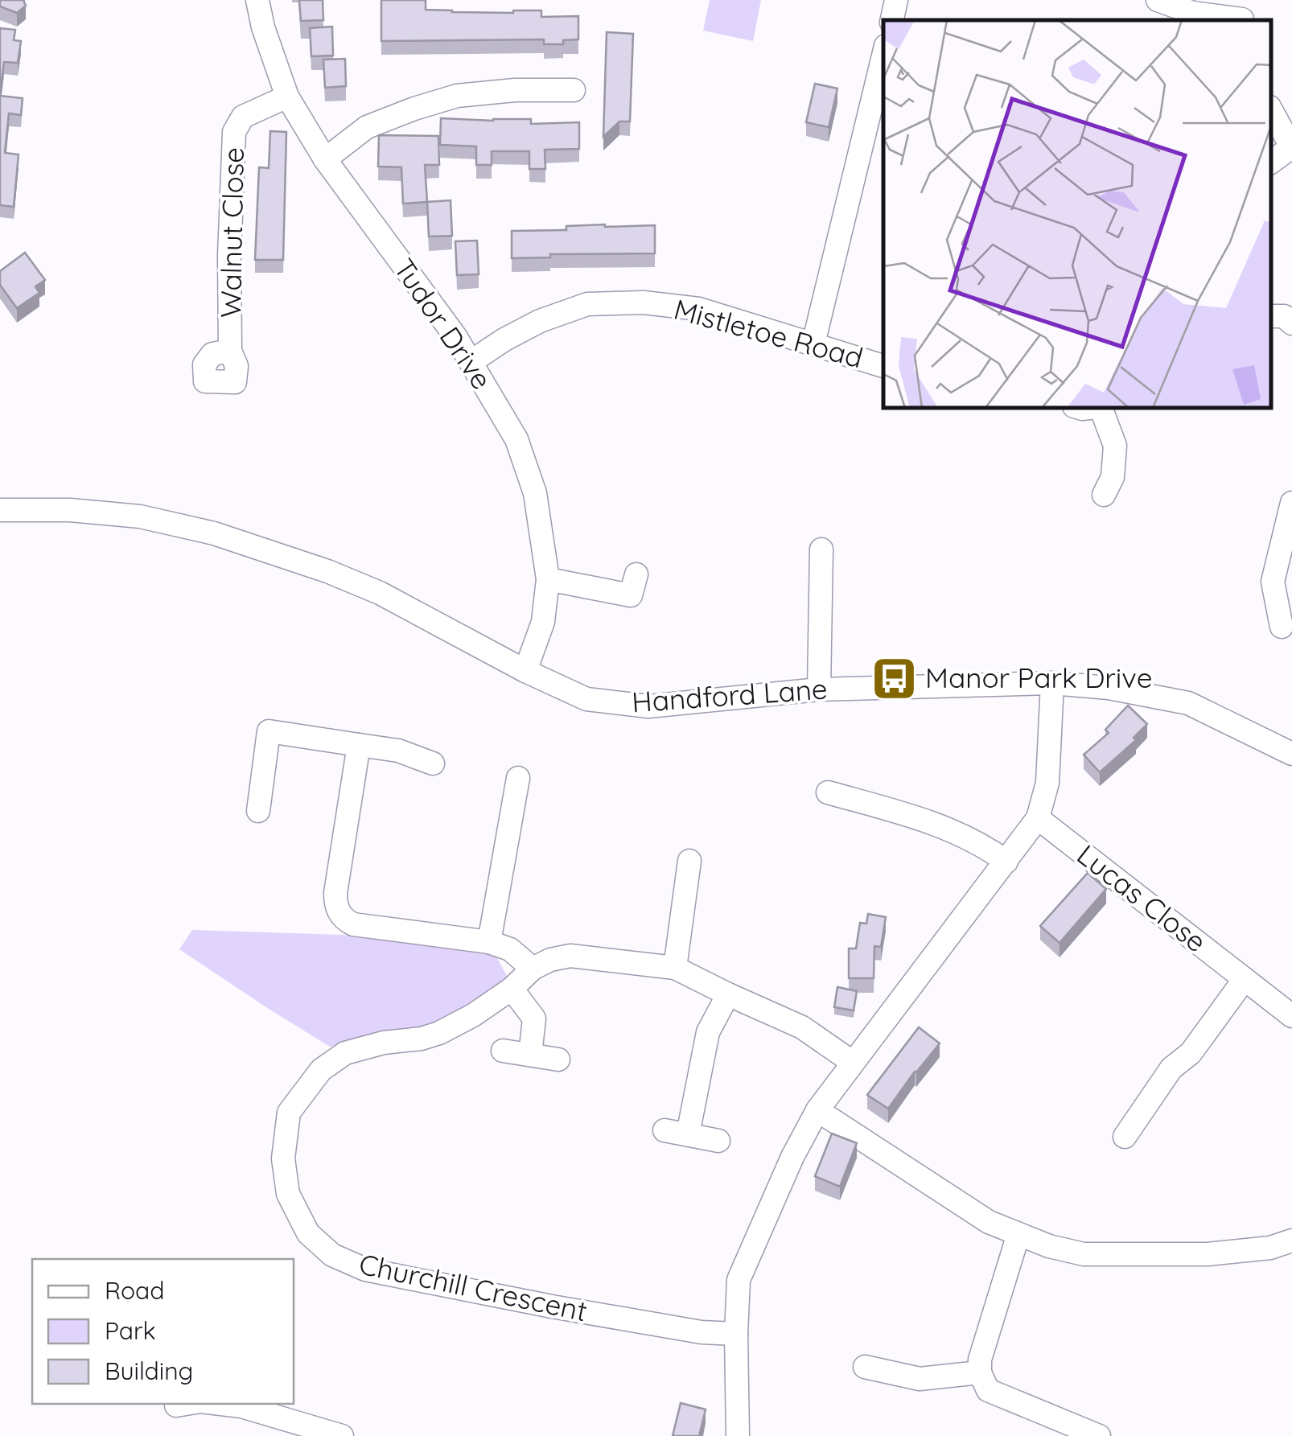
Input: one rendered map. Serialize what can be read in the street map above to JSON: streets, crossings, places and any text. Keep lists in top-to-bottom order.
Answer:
{
  "streets": {
    "street": [
      "Walnut Close",
      "Tudor Drive",
      "Mistletoe Road",
      "Handford Lane",
      "Lucas Close",
      "Churchill Crescent"
    ]
  },
  "crossings": [
    ["Walnut Close", "Tudor Drive"],
    ["Tudor Drive", "Mistletoe Road"],
    ["Tudor Drive", "Handford Lane"]
  ],
  "places": {
    "bus stop": ["Manor Park Drive"]
  },
  "legend": ["Road", "Park", "Building"]
}
